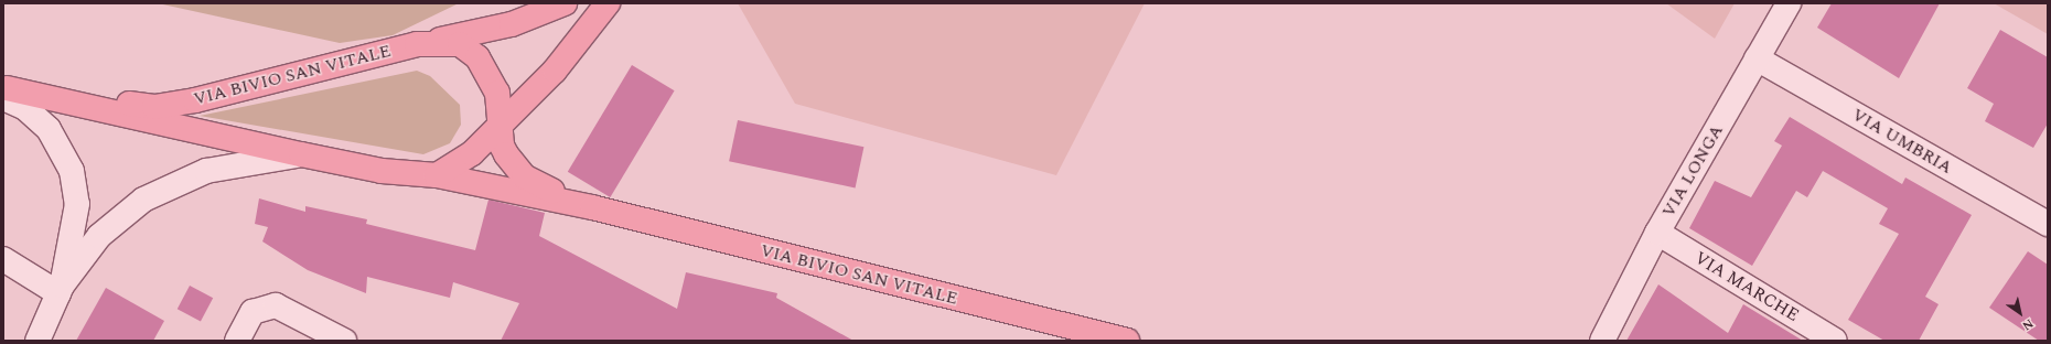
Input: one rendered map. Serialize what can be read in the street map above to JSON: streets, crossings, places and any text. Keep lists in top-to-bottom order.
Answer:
{
  "streets": {
    "main road": ["VIA BIVIO SAN VITALE"],
    "street": ["VIA UMBRIA", "VIA LONGA", "VIA MARCHE"]
  },
  "crossings": [
    ["VIA UMBRIA", "VIA LONGA"],
    ["VIA LONGA", "VIA MARCHE"]
  ],
  "north": "bottom right"
}
